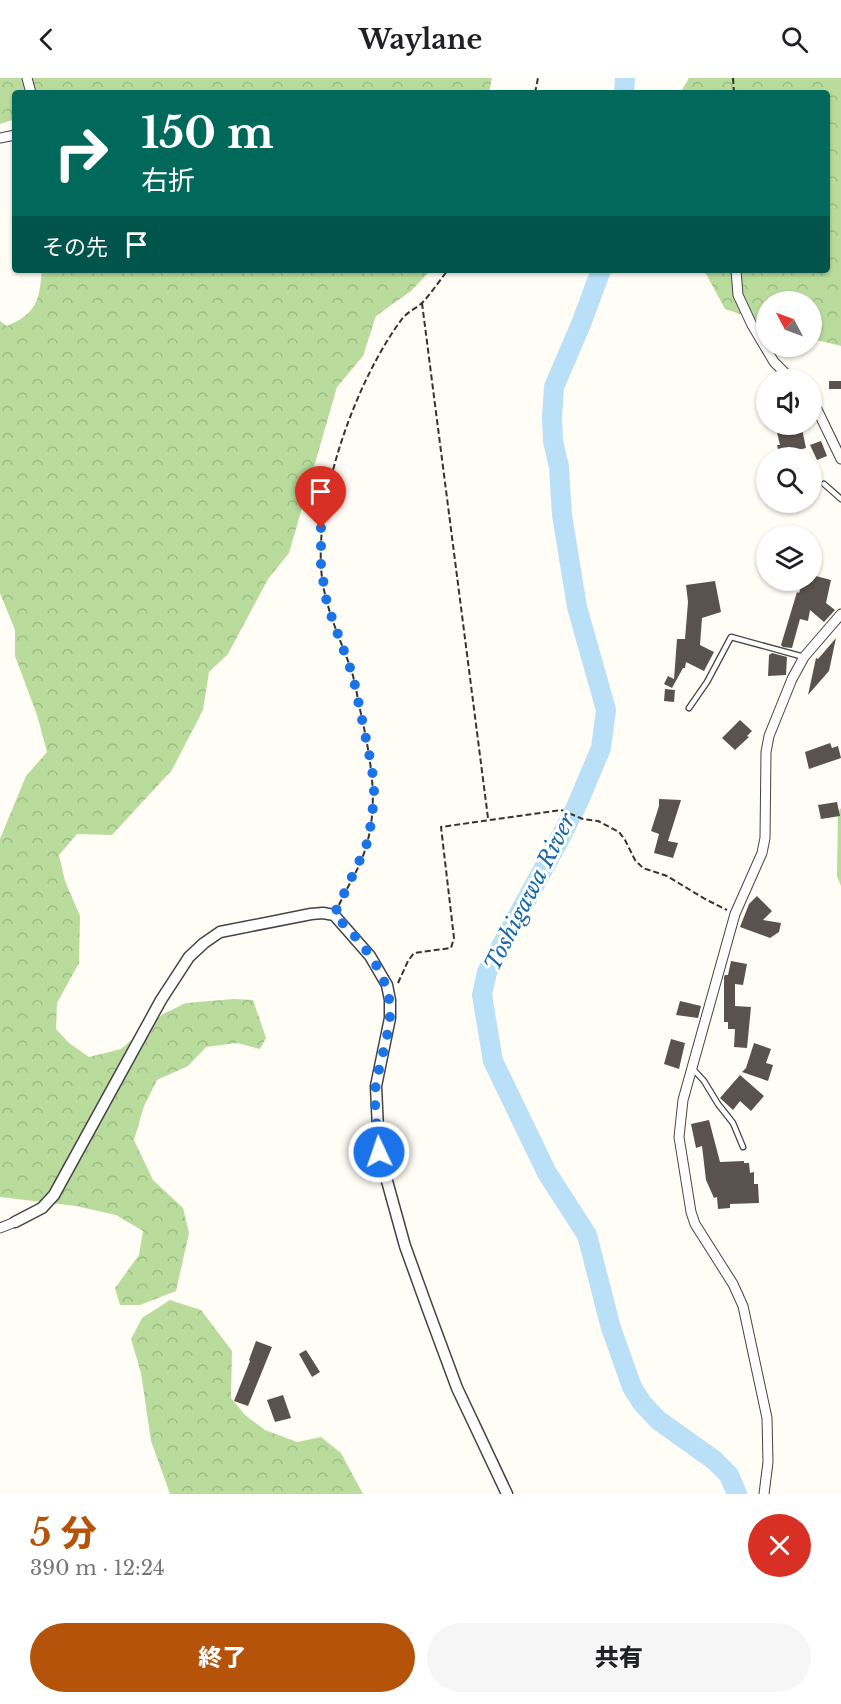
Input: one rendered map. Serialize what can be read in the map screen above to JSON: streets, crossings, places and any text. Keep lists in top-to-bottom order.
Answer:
{
  "water": ["Toshigawa River"],
  "north": "top left",
  "page": {
    "header": "Waylane",
    "turn": ["150 m", "右折"],
    "then": "その先",
    "heading": ["5 分", "390 m · 12:24"],
    "buttons": ["終了", "共有"]
  }
}
